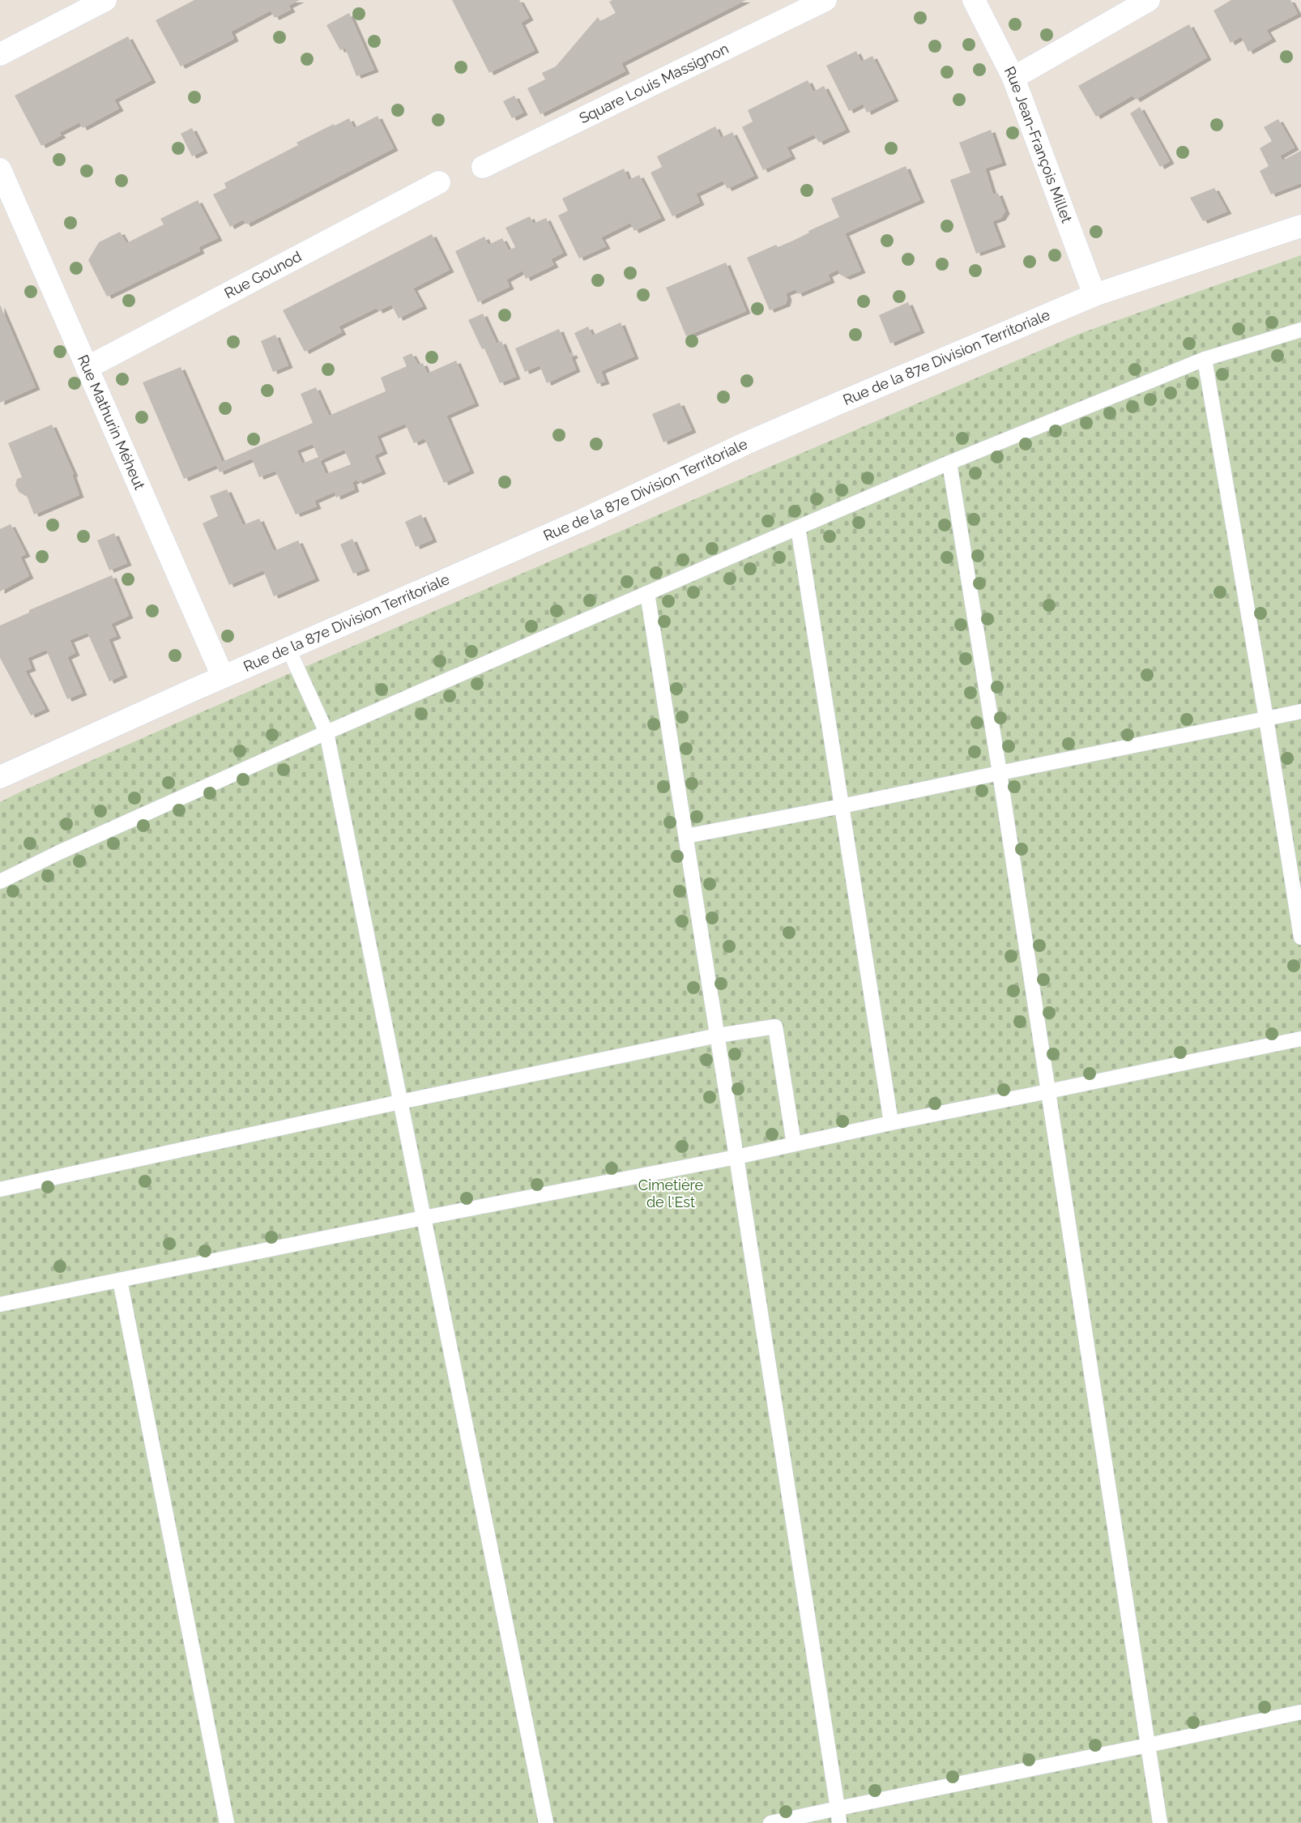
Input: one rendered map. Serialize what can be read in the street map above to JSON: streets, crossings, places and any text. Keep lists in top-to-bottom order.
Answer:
{
  "streets": {
    "street": [
      "Square Louis Massignon",
      "Rue Jean-François Millet",
      "Rue Gounod",
      "Rue de la 87e Division Territoriale",
      "Rue Mathurin Méheut"
    ]
  },
  "crossings": [
    ["Rue Jean-François Millet", "Rue de la 87e Division Territoriale"],
    ["Rue Gounod", "Rue Mathurin Méheut"],
    ["Rue de la 87e Division Territoriale", "Rue Mathurin Méheut"]
  ],
  "parks": ["Cimetière de l'Est"]
}
